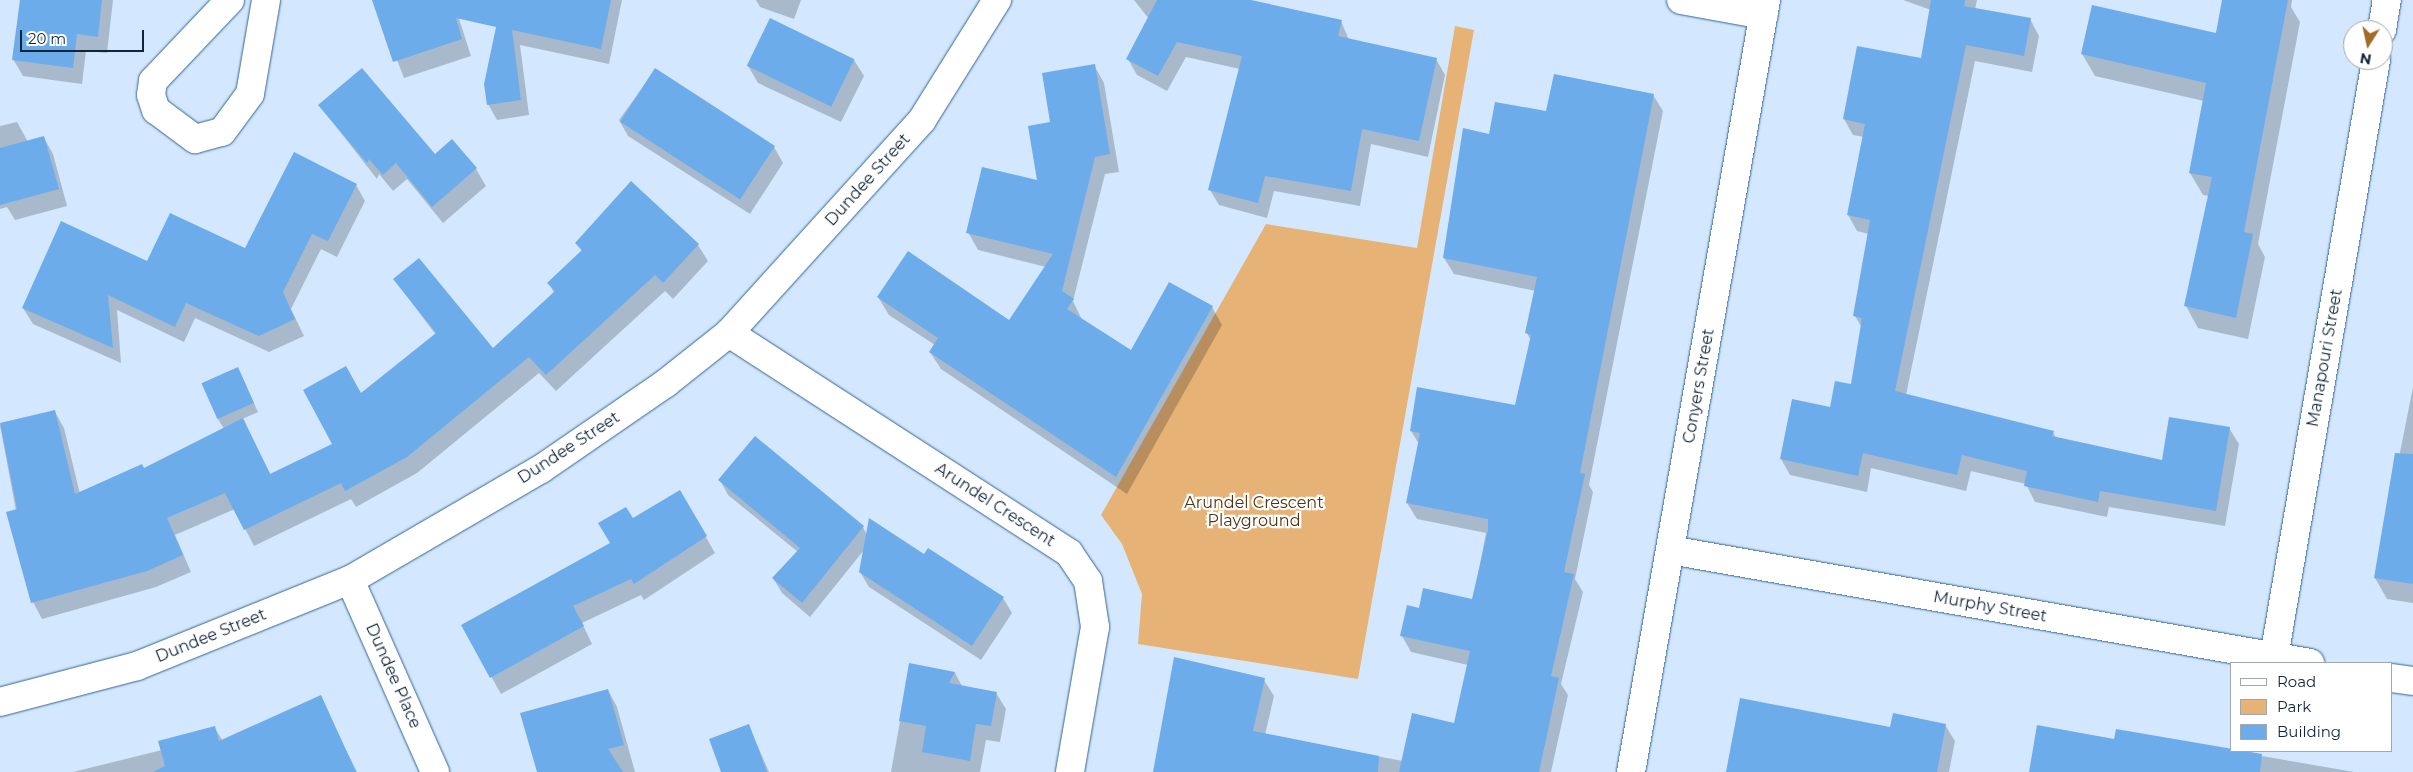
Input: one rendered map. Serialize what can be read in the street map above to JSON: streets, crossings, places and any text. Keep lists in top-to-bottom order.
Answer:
{
  "streets": {
    "street": [
      "Dundee Street",
      "Manapouri Street",
      "Conyers Street",
      "Arundel Crescent",
      "Murphy Street",
      "Dundee Place"
    ]
  },
  "crossings": [
    ["Dundee Street", "Arundel Crescent"],
    ["Dundee Street", "Dundee Place"],
    ["Manapouri Street", "Murphy Street"],
    ["Conyers Street", "Murphy Street"]
  ],
  "parks": ["Arundel Crescent Playground"],
  "legend": ["Road", "Park", "Building"],
  "scale_bar": "20 m",
  "north": "bottom"
}
